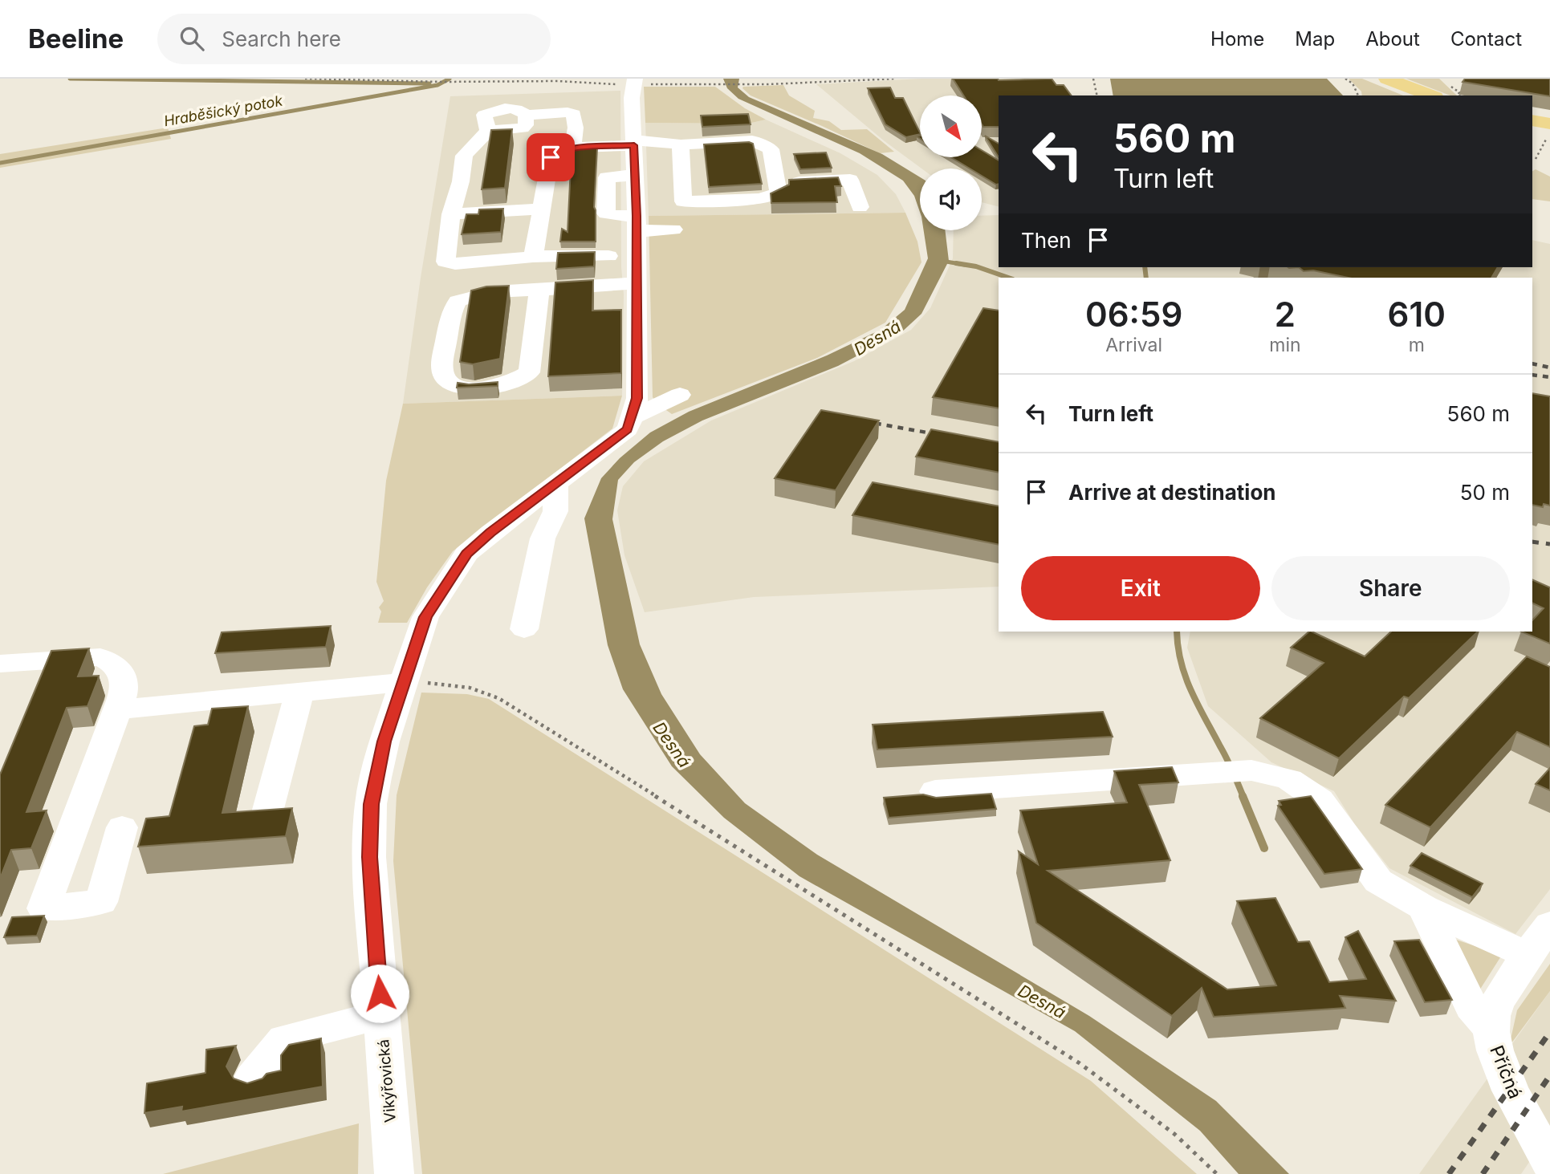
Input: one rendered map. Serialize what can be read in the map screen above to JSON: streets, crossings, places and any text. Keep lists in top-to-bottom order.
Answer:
{
  "streets": {
    "street": ["Příčná", "Vikýřovická"]
  },
  "water": ["Hraběšický potok", "Desná"],
  "north": "bottom right",
  "page": {
    "header": "Beeline",
    "search": "Search here",
    "nav": [
      "Home",
      "Map",
      "About",
      "Contact"
    ],
    "turn": ["560 m", "Turn left"],
    "then": "Then",
    "eta": [
      "06:59",
      "Arrival",
      "2",
      "min",
      "610",
      "m"
    ],
    "list": [
      {
        "name": "Turn left",
        "value": "560 m"
      },
      {
        "name": "Arrive at destination",
        "value": "50 m"
      }
    ],
    "buttons": ["Exit", "Share"]
  }
}
